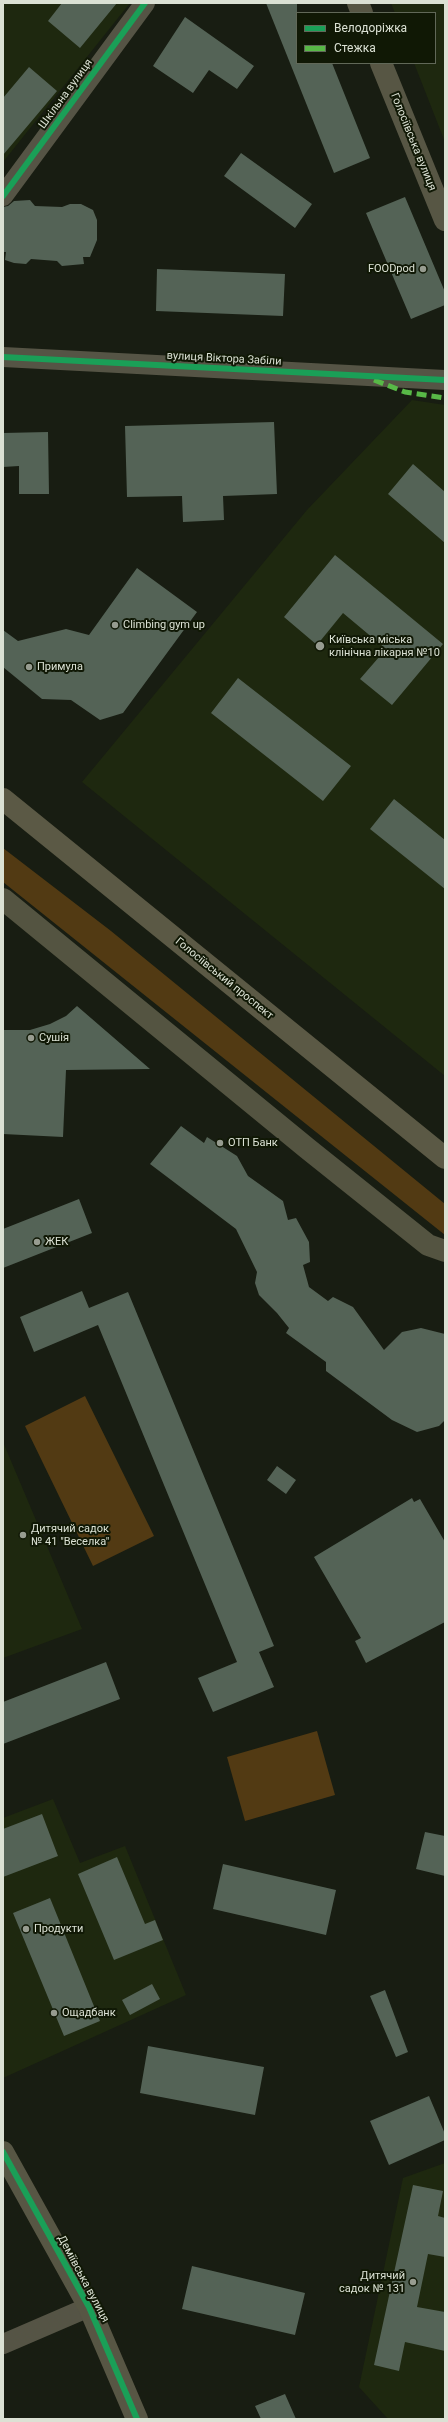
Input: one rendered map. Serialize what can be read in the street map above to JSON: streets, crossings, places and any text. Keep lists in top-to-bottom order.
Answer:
{
  "streets": {
    "highway": ["Голосіївський проспект"],
    "street": [
      "Шкільна вулиця",
      "Голосіївська вулиця",
      "вулиця Віктора Забіли",
      "Деміївська вулиця"
    ]
  },
  "places": [
    "FOODpod",
    "Climbing gym up",
    "Київська міська клінічна лікарня №10",
    "Примула",
    "Сушія",
    "ОТП Банк",
    "ЖЕК",
    "Дитячий садок № 41 \"Веселка\"",
    "Продукти",
    "Ощадбанк",
    "Дитячий садок № 131"
  ],
  "legend": ["Велодоріжка", "Стежка"]
}
